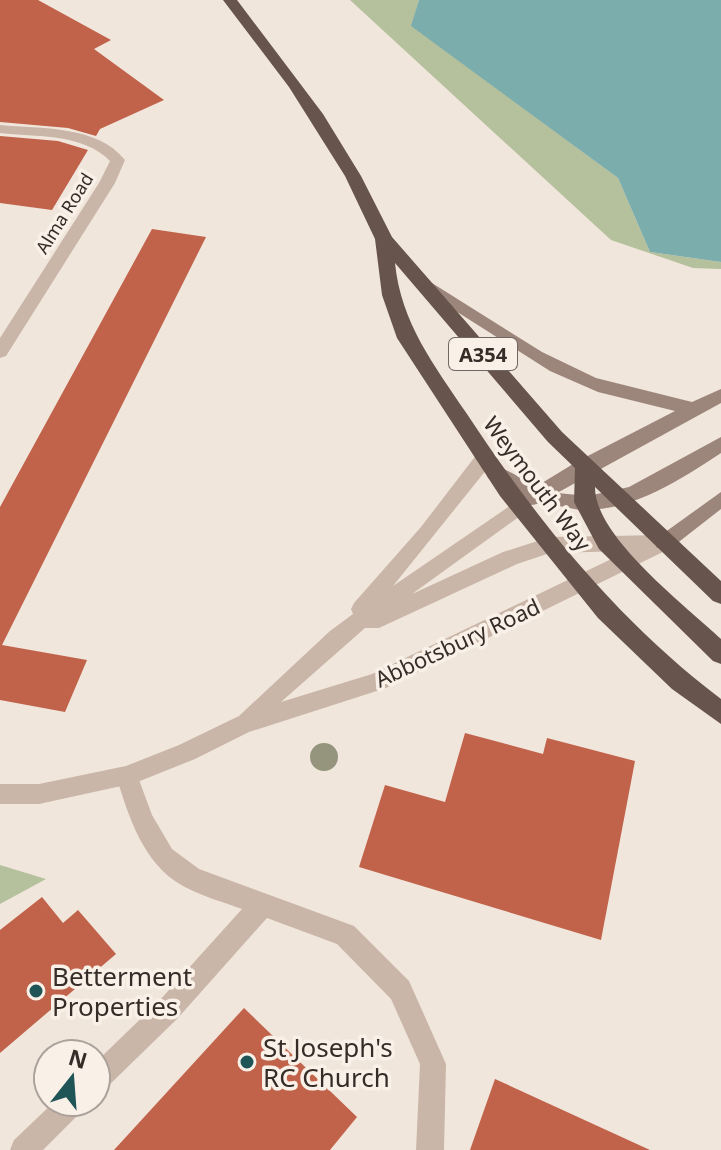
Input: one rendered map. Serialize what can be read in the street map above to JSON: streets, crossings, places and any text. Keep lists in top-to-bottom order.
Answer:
{
  "streets": {
    "highway": ["A354", "Weymouth Way"],
    "street": ["Alma Road", "Abbotsbury Road"]
  },
  "crossings": [
    ["A354", "Weymouth Way"],
    ["A354", "Abbotsbury Road"],
    ["Weymouth Way", "Abbotsbury Road"]
  ],
  "places": ["Betterment Properties", "St Joseph's RC Church"],
  "north": "top"
}
